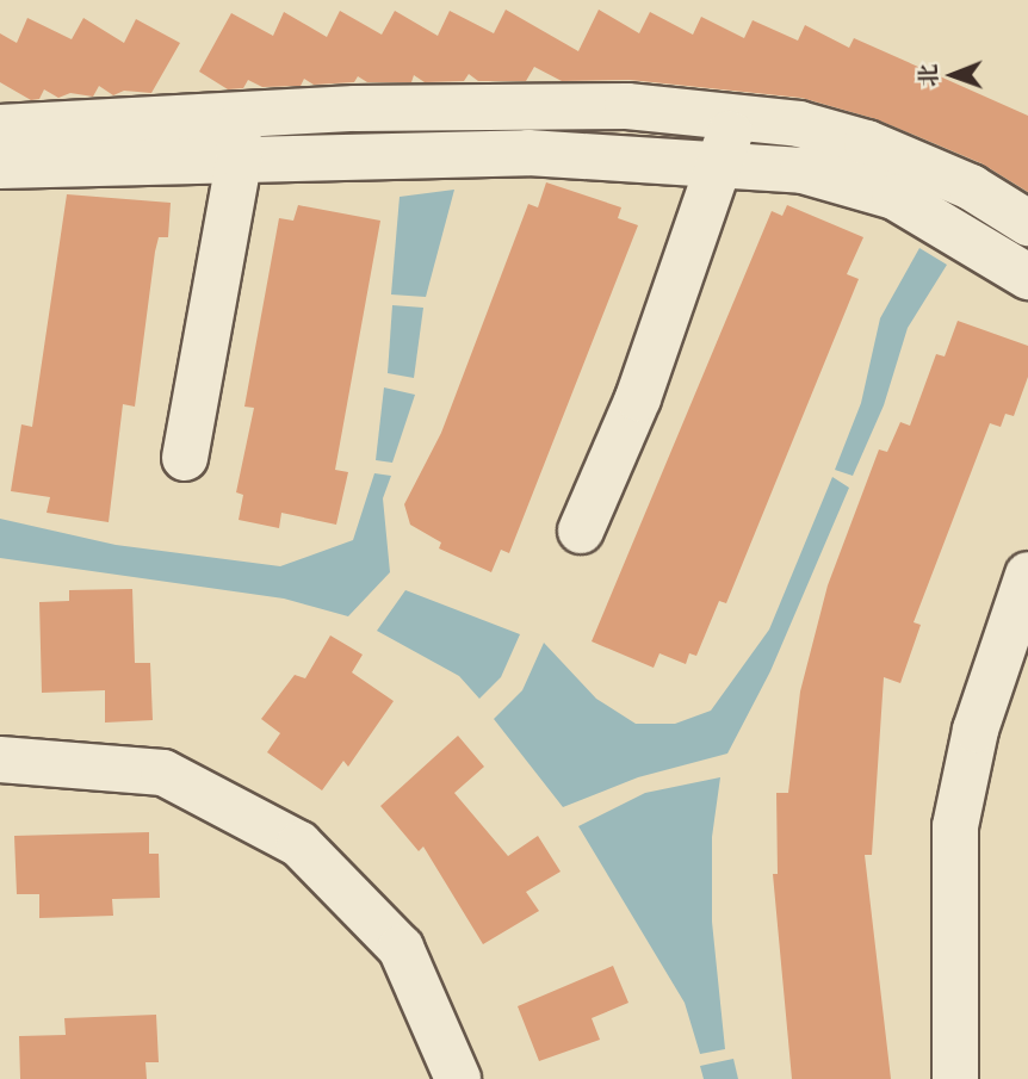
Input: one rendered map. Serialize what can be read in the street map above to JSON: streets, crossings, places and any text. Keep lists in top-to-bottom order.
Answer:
{
  "north": "left"
}
